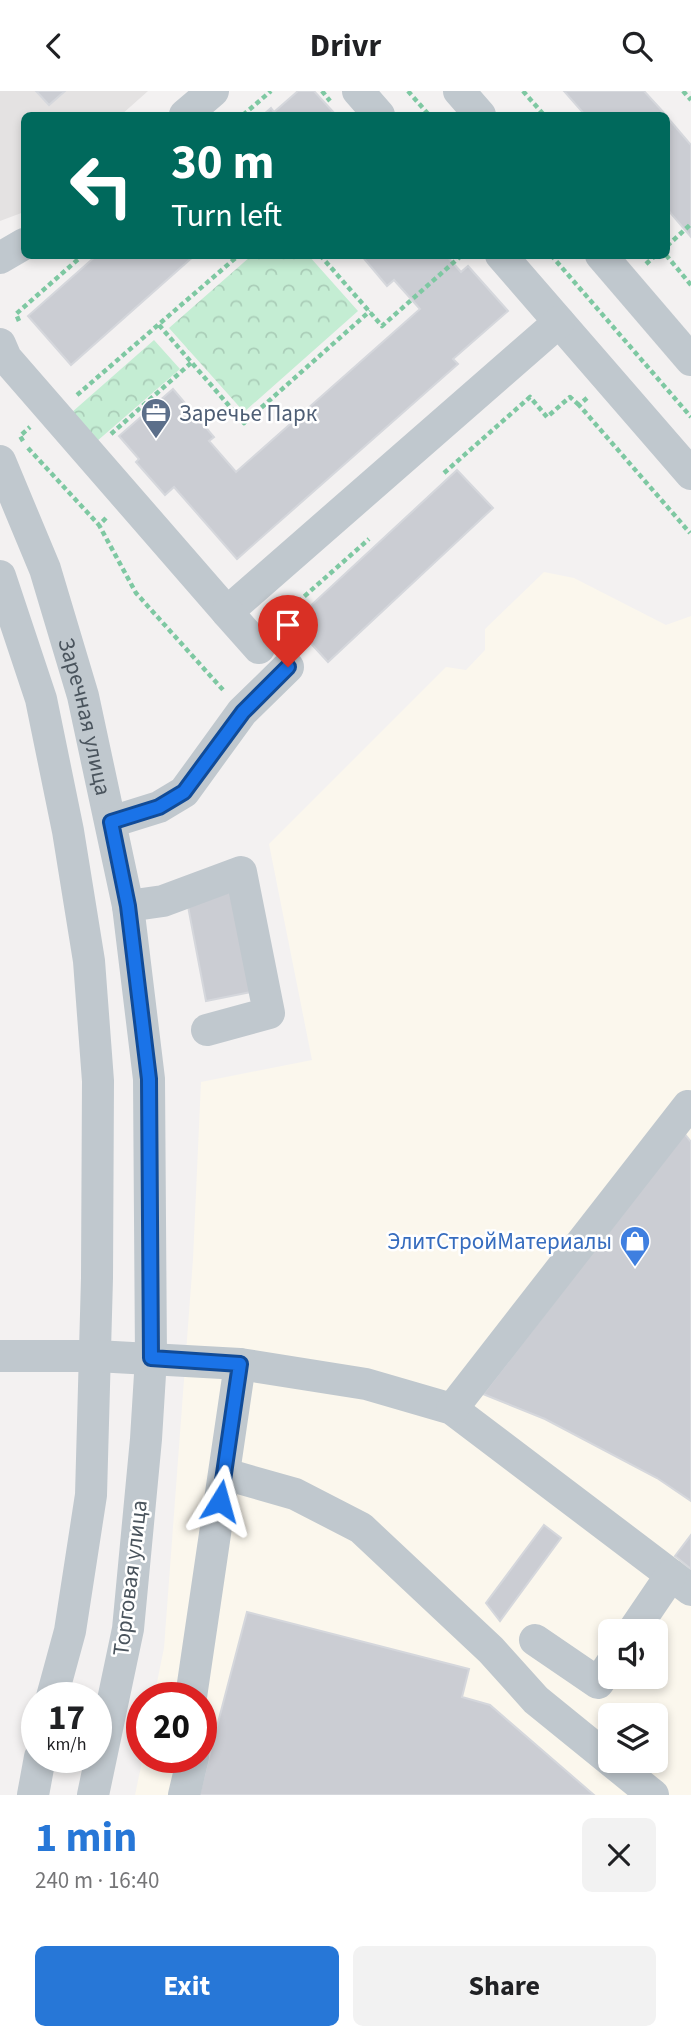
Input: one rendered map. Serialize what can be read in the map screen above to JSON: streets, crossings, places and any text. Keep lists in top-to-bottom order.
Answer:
{
  "streets": {
    "street": ["Заречная улица", "Торговая улица"]
  },
  "crossings": [
    ["Заречная улица", "Торговая улица"]
  ],
  "places": {
    "office": ["Заречье Парк"],
    "shop": ["ЭлитСтройМатериалы"]
  },
  "page": {
    "header": "Drivr",
    "turn": ["30 m", "Turn left"],
    "speed": "17 km/h",
    "limit": "20",
    "heading": ["1 min", "240 m · 16:40"],
    "buttons": ["Exit", "Share"]
  }
}
